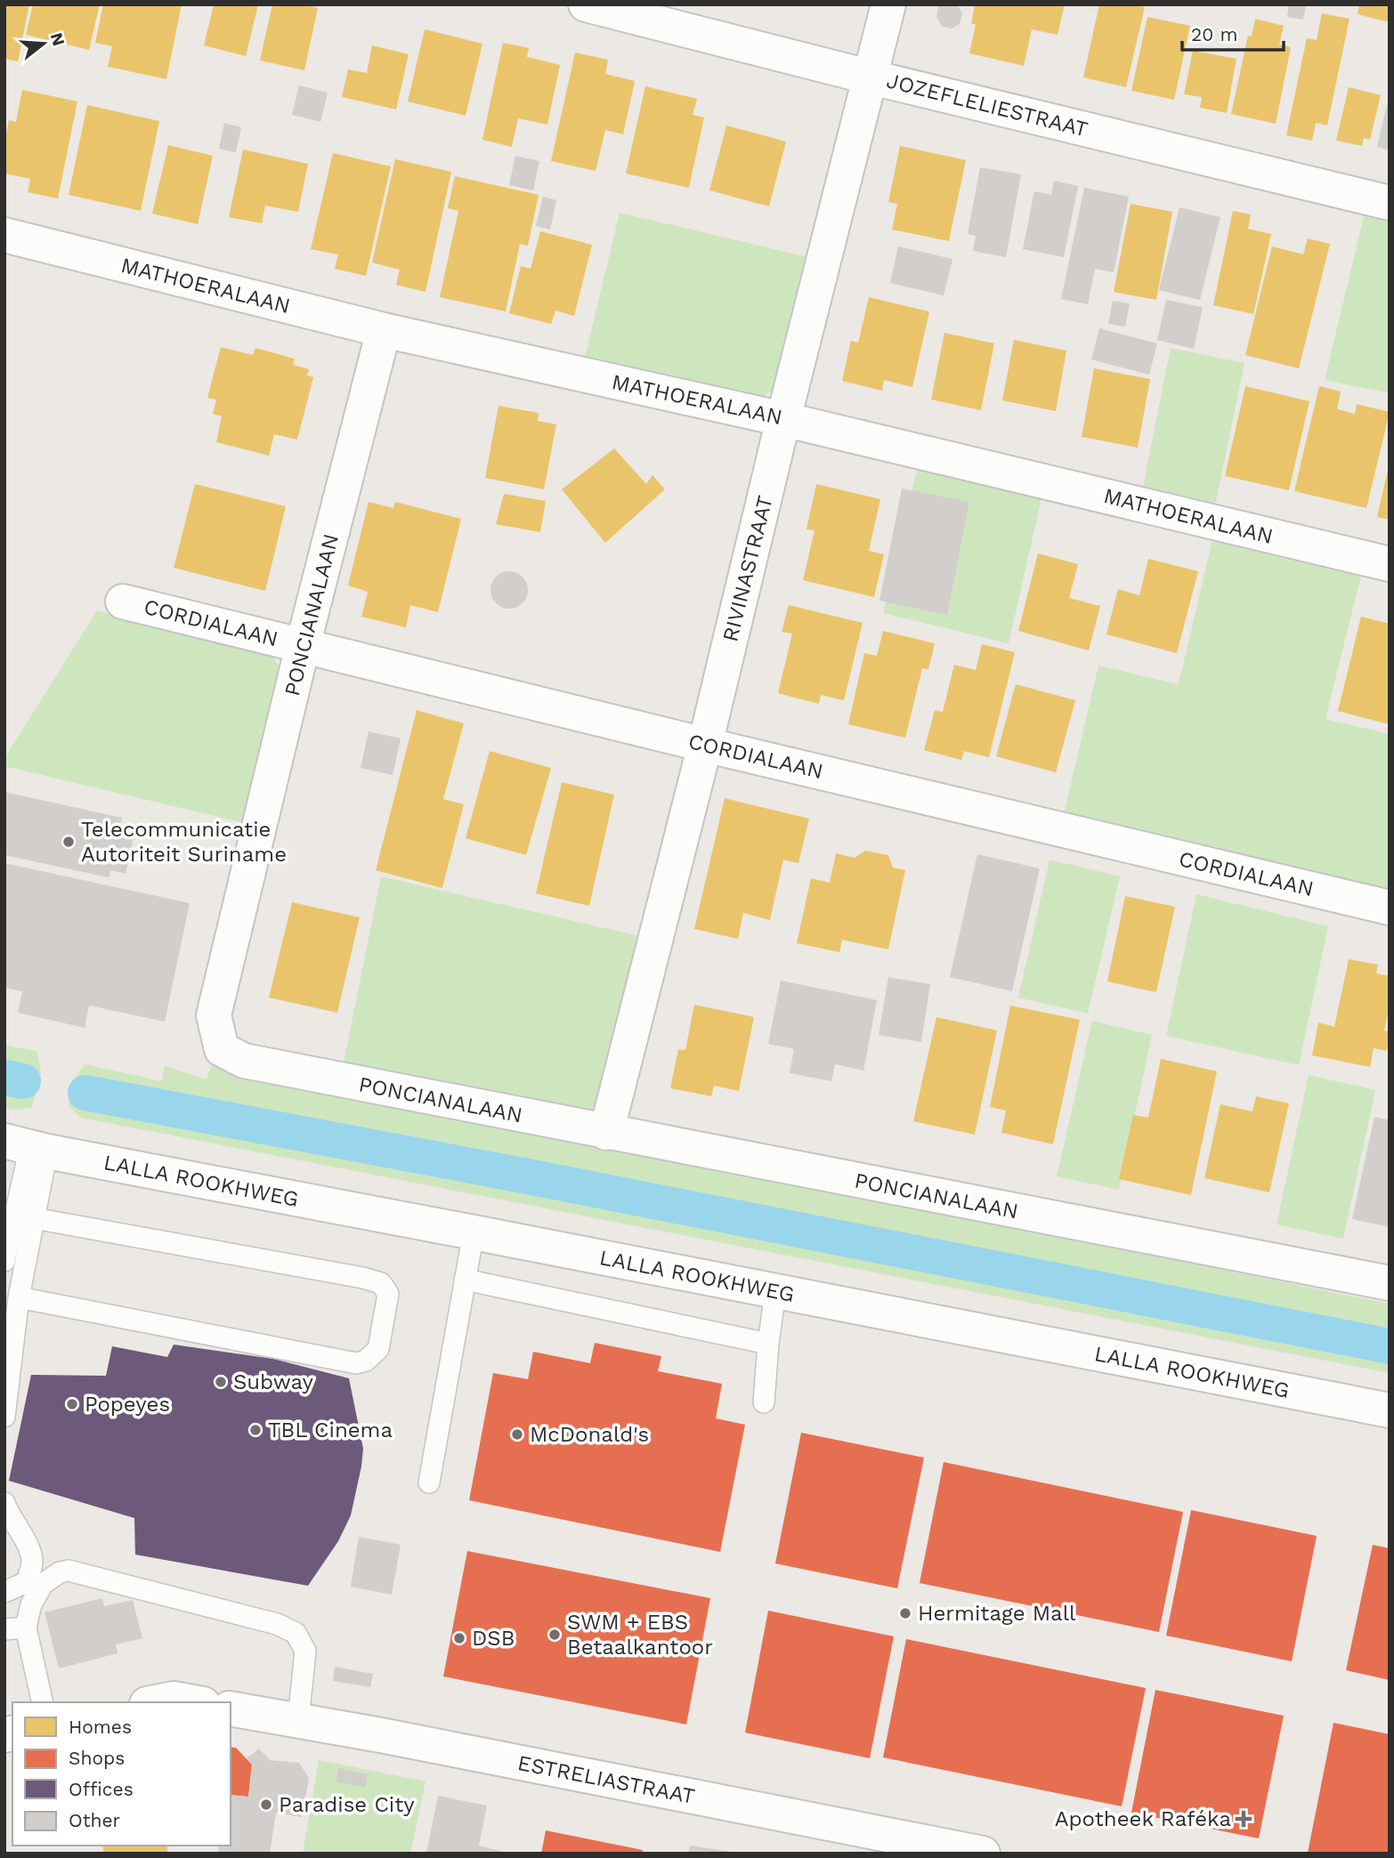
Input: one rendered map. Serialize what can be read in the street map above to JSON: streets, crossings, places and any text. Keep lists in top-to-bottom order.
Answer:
{
  "streets": {
    "street": [
      "JOZEFLELIESTRAAT",
      "MATHOERALAAN",
      "RIVINASTRAAT",
      "PONCIANALAAN",
      "CORDIALAAN",
      "LALLA ROOKHWEG",
      "ESTRELIASTRAAT"
    ]
  },
  "crossings": [
    ["JOZEFLELIESTRAAT", "RIVINASTRAAT"],
    ["MATHOERALAAN", "RIVINASTRAAT"],
    ["MATHOERALAAN", "PONCIANALAAN"],
    ["RIVINASTRAAT", "PONCIANALAAN"],
    ["RIVINASTRAAT", "CORDIALAAN"],
    ["PONCIANALAAN", "CORDIALAAN"]
  ],
  "places": {
    "other": [
      "Telecommunicatie Autoriteit Suriname",
      "Subway",
      "Popeyes",
      "TBL Cinema",
      "McDonald's",
      "Hermitage Mall",
      "SWM + EBS Betaalkantoor",
      "DSB",
      "Paradise City"
    ],
    "health": ["Apotheek Raféka"]
  },
  "legend": [
    "Homes",
    "Shops",
    "Offices",
    "Other"
  ],
  "scale_bar": "20 m",
  "north": "right"
}
